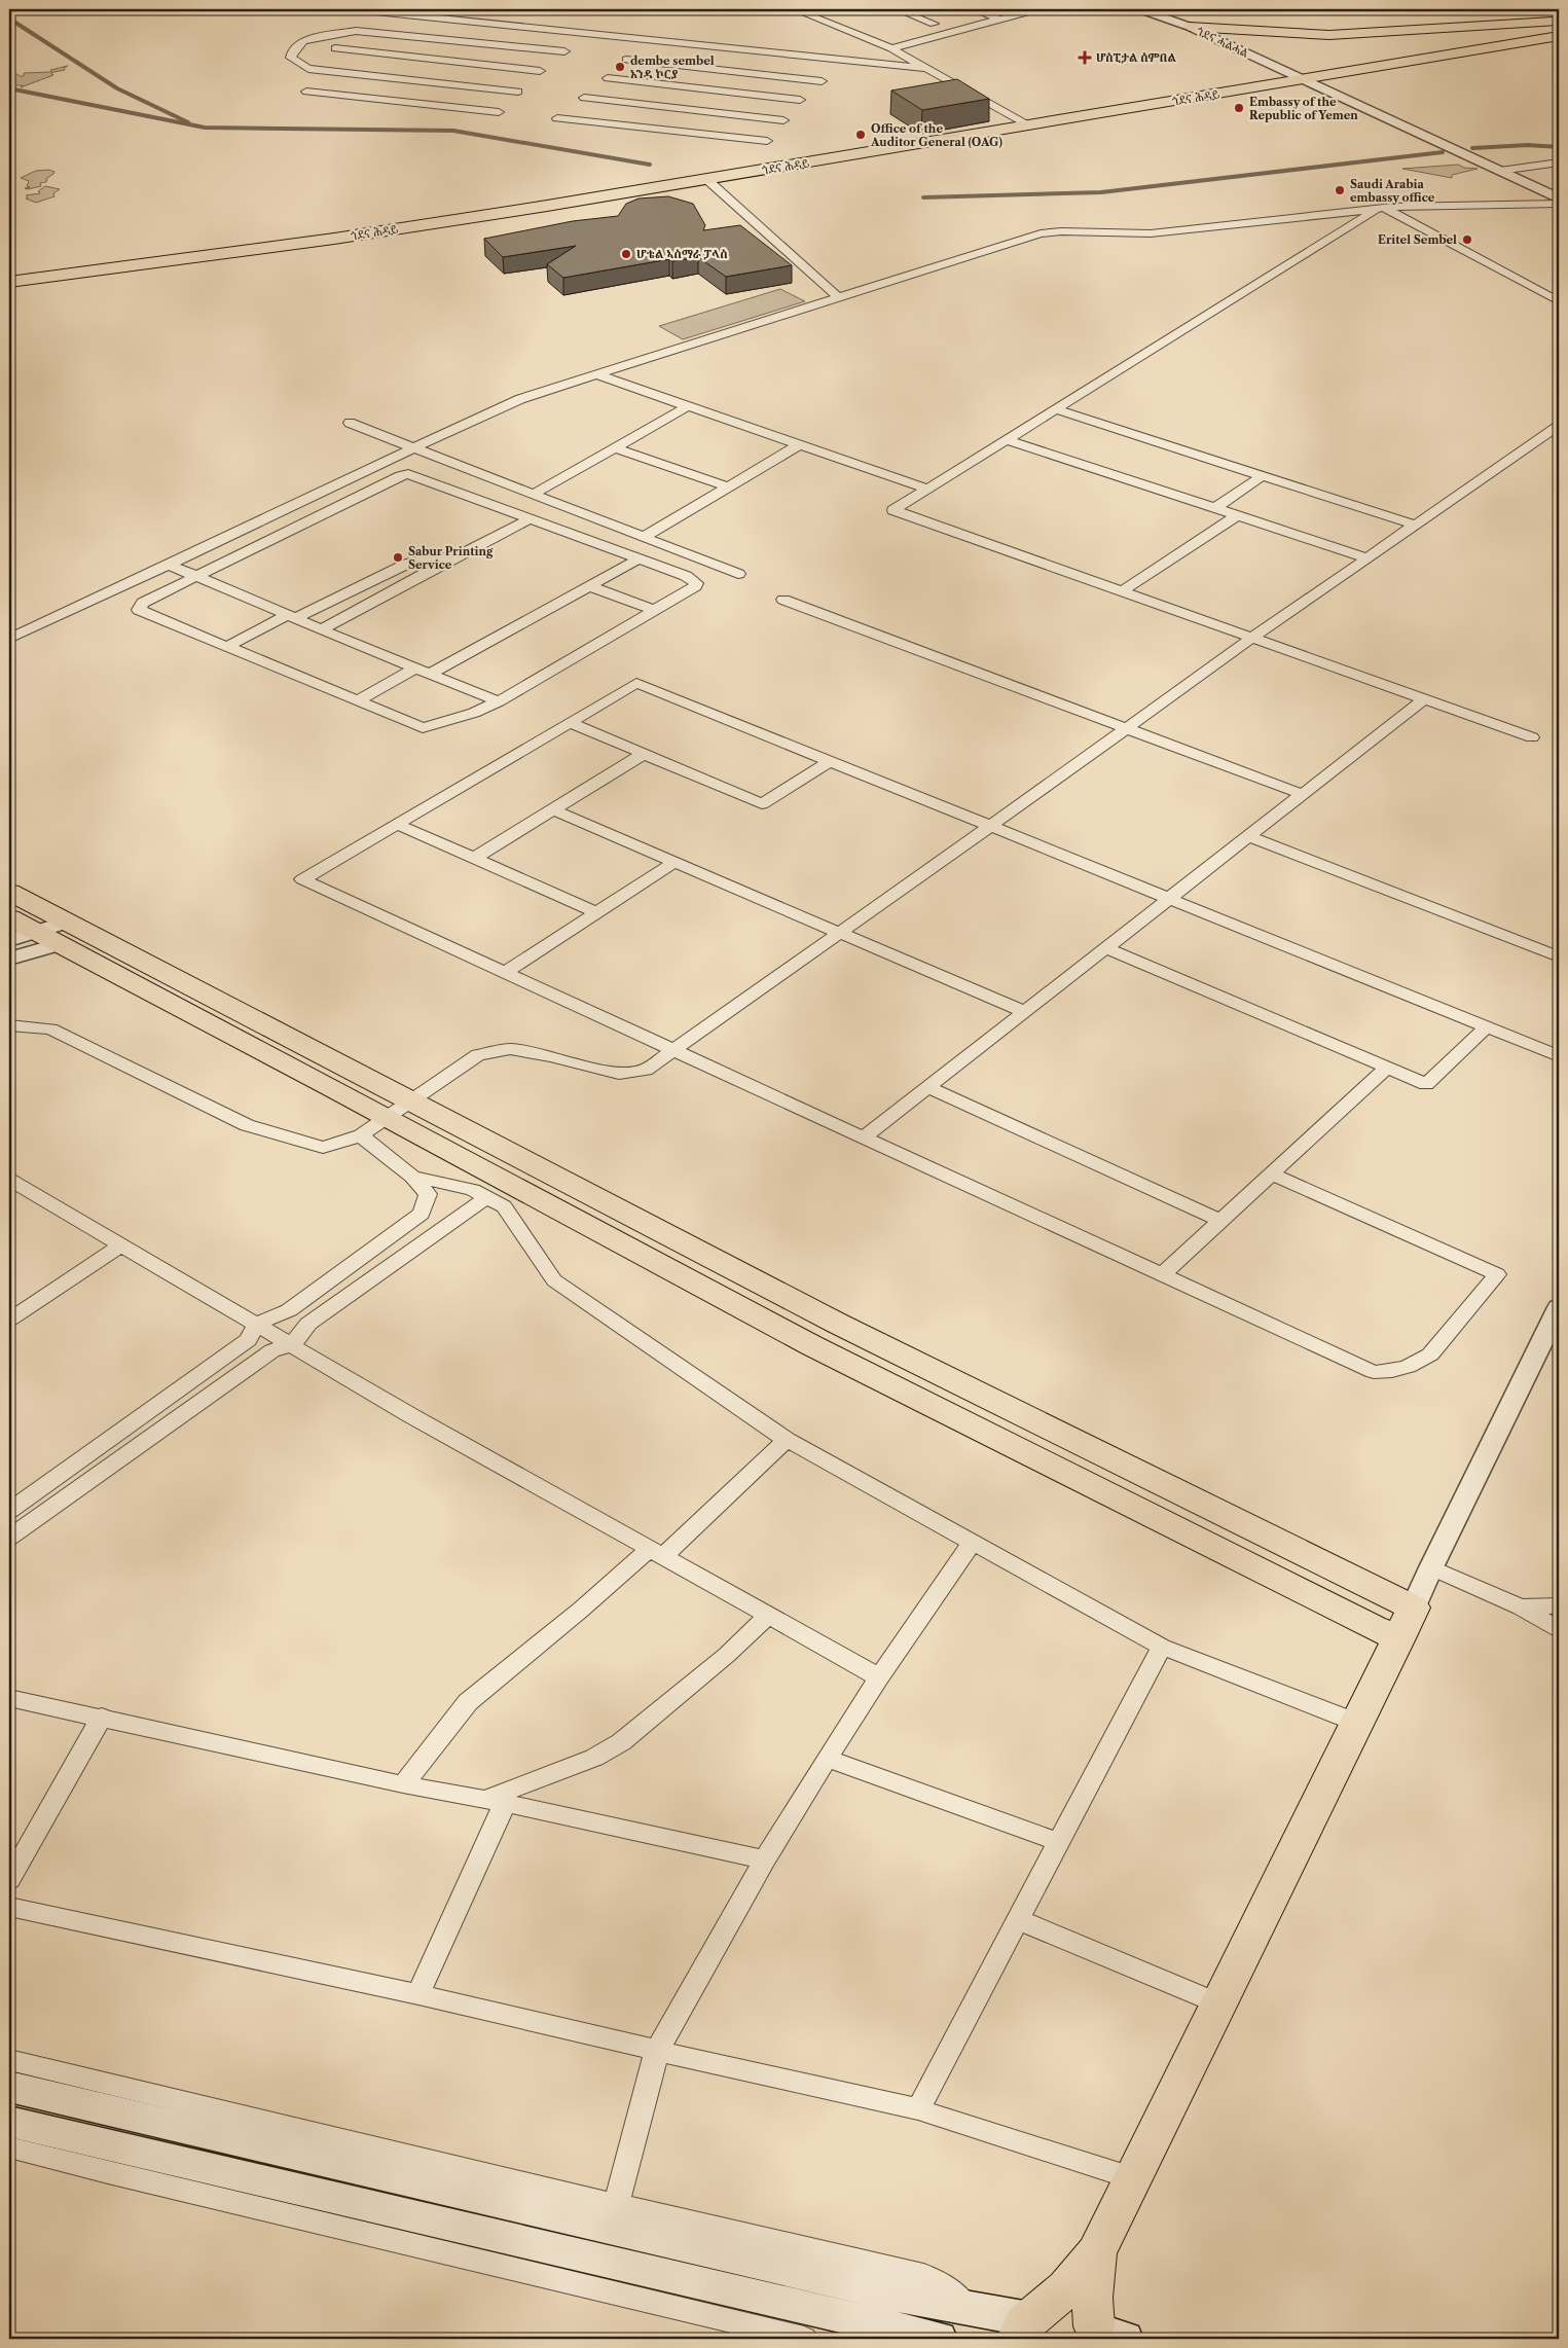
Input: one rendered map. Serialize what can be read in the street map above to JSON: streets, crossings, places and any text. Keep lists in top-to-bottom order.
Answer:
{
  "streets": {
    "main road": ["ጎደና ሕዳይ"],
    "street": ["ጎደና ሓልሓል"]
  },
  "crossings": [
    ["ጎደና ሓልሓል", "ጎደና ሕዳይ"]
  ],
  "places": {
    "health": ["ሆስፒታል ሰምበል"],
    "other": [
      "dembe sembel አንዳ ኮርያ",
      "Embassy of the Republic of Yemen",
      "Office of the Auditor General (OAG)",
      "Saudi Arabia embassy office",
      "Eritel Sembel",
      "ሆቴል ኣስማራ ፓላስ",
      "Sabur Printing Service"
    ]
  }
}
